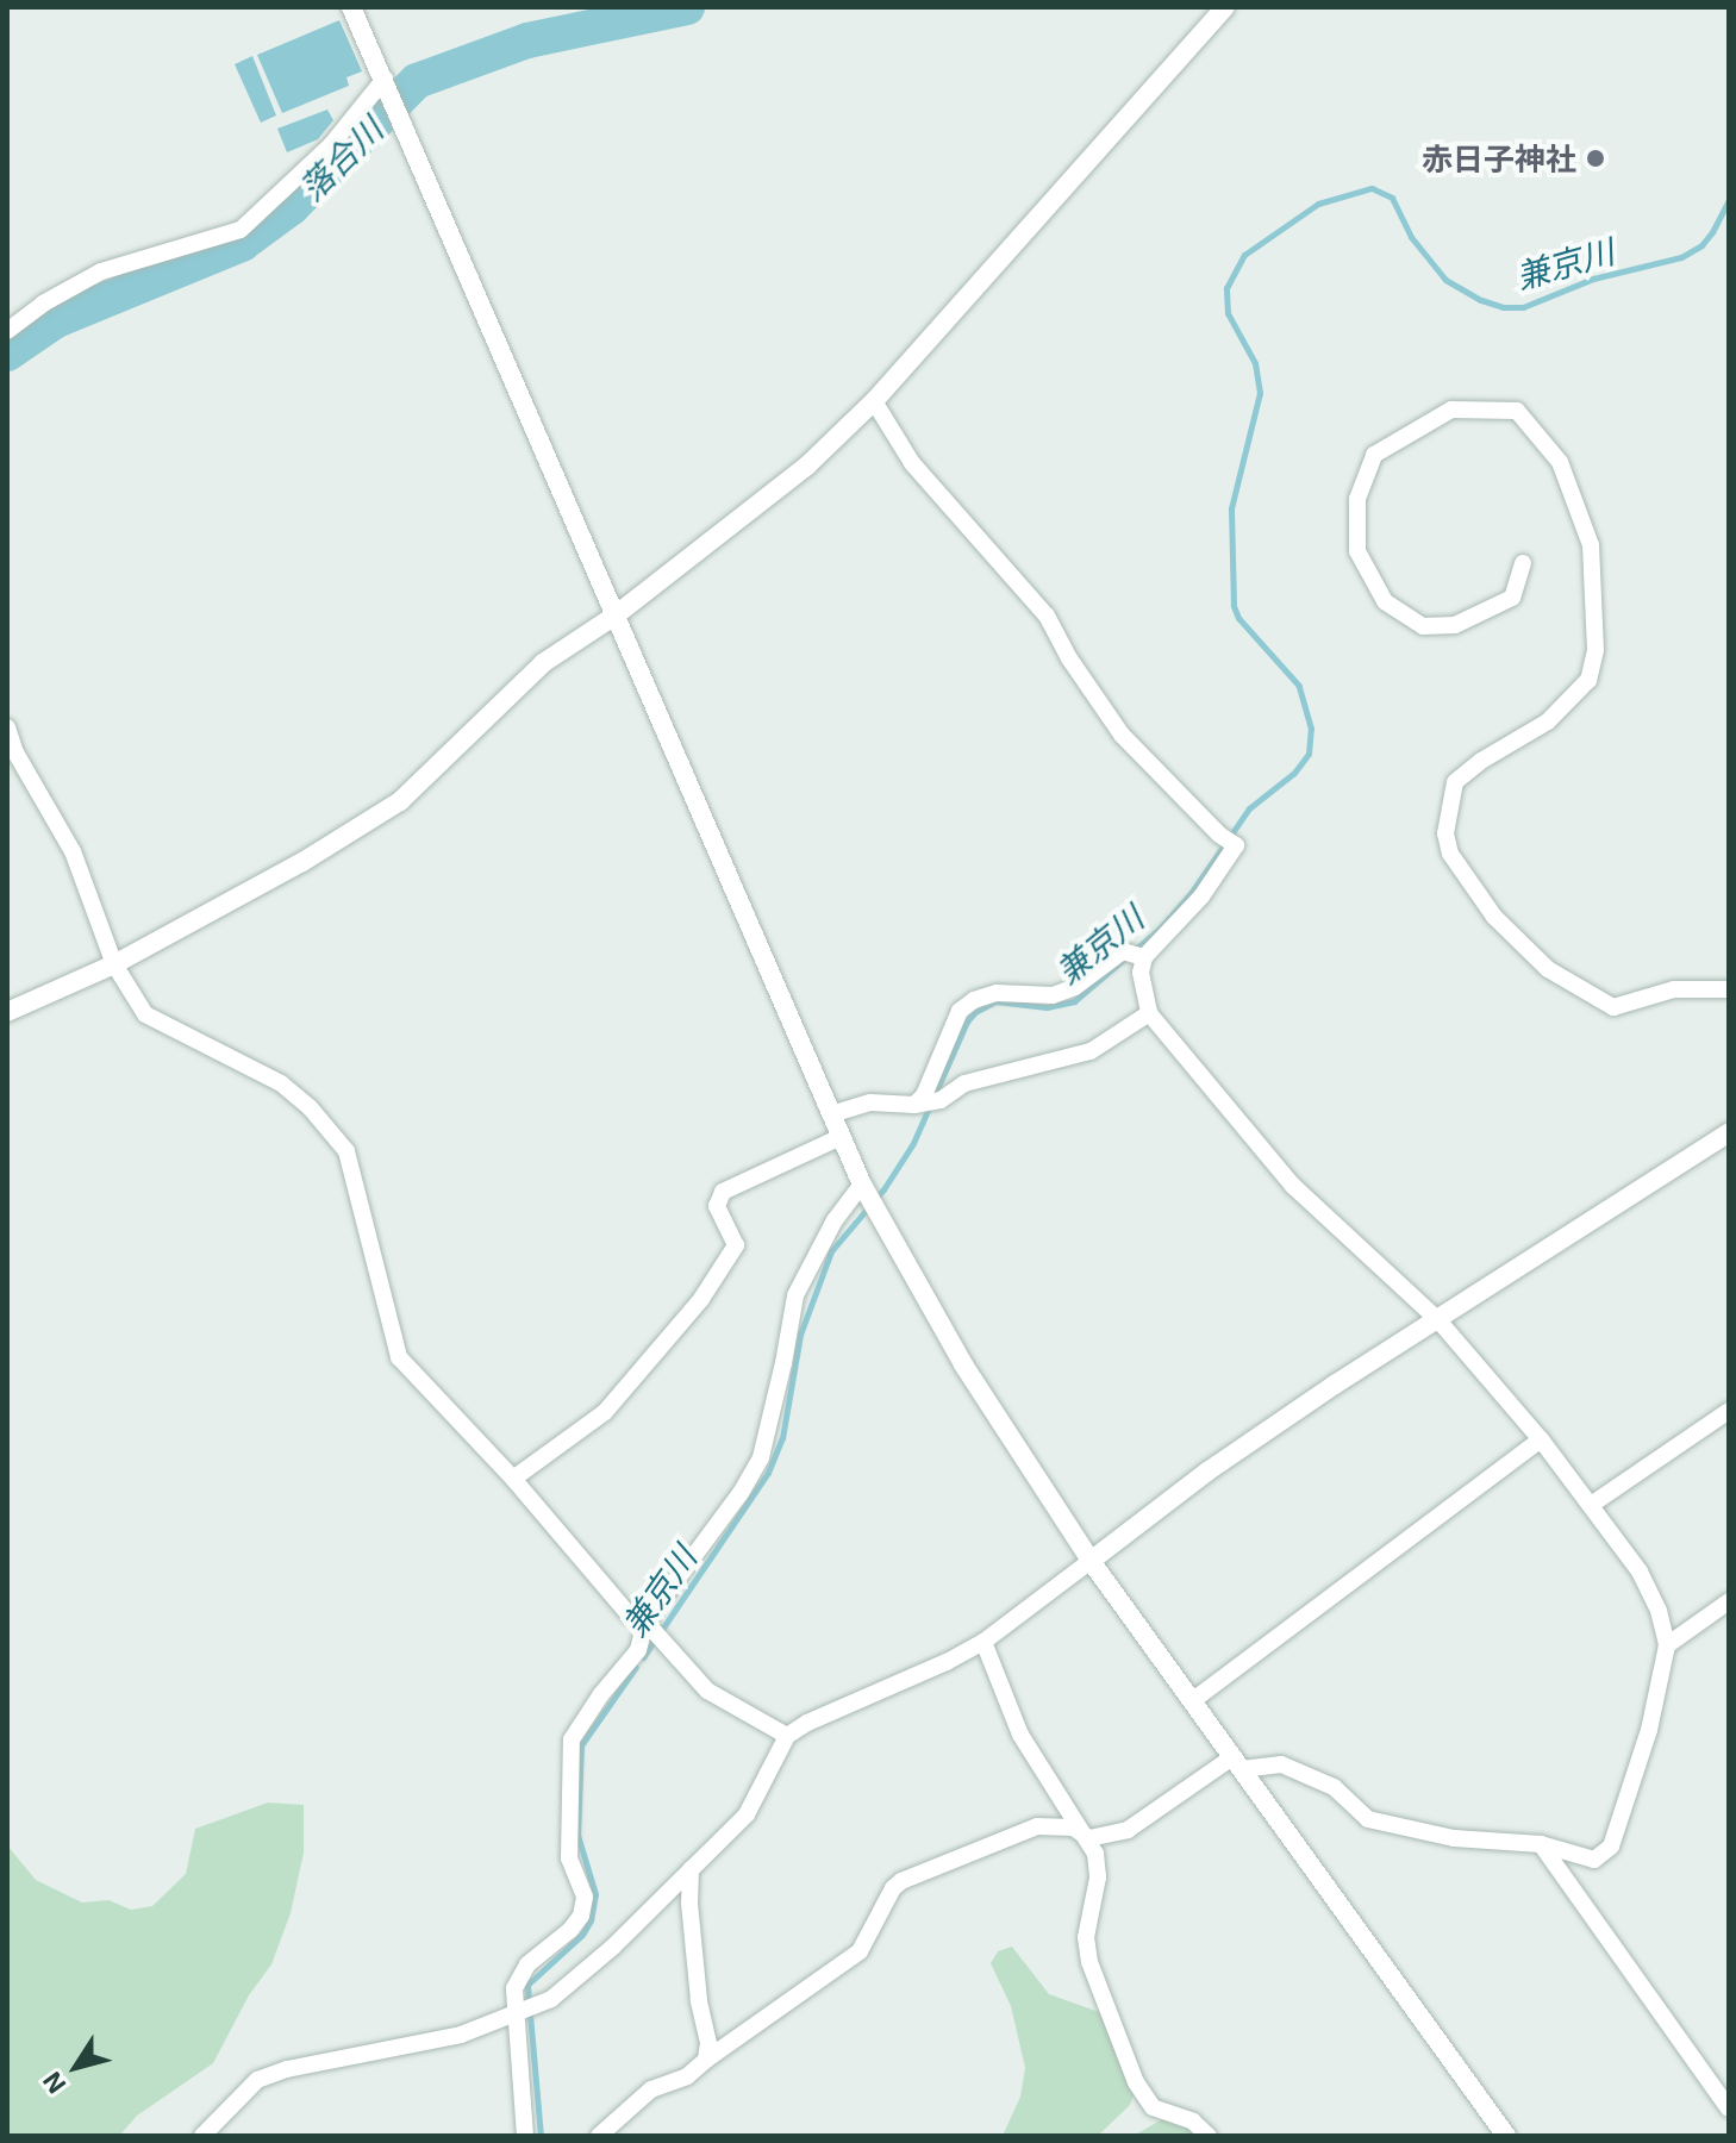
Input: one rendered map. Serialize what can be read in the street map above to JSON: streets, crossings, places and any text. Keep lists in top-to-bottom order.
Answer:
{
  "water": ["落合川", "兼京川"],
  "places": ["赤日子神社"],
  "north": "bottom left"
}
